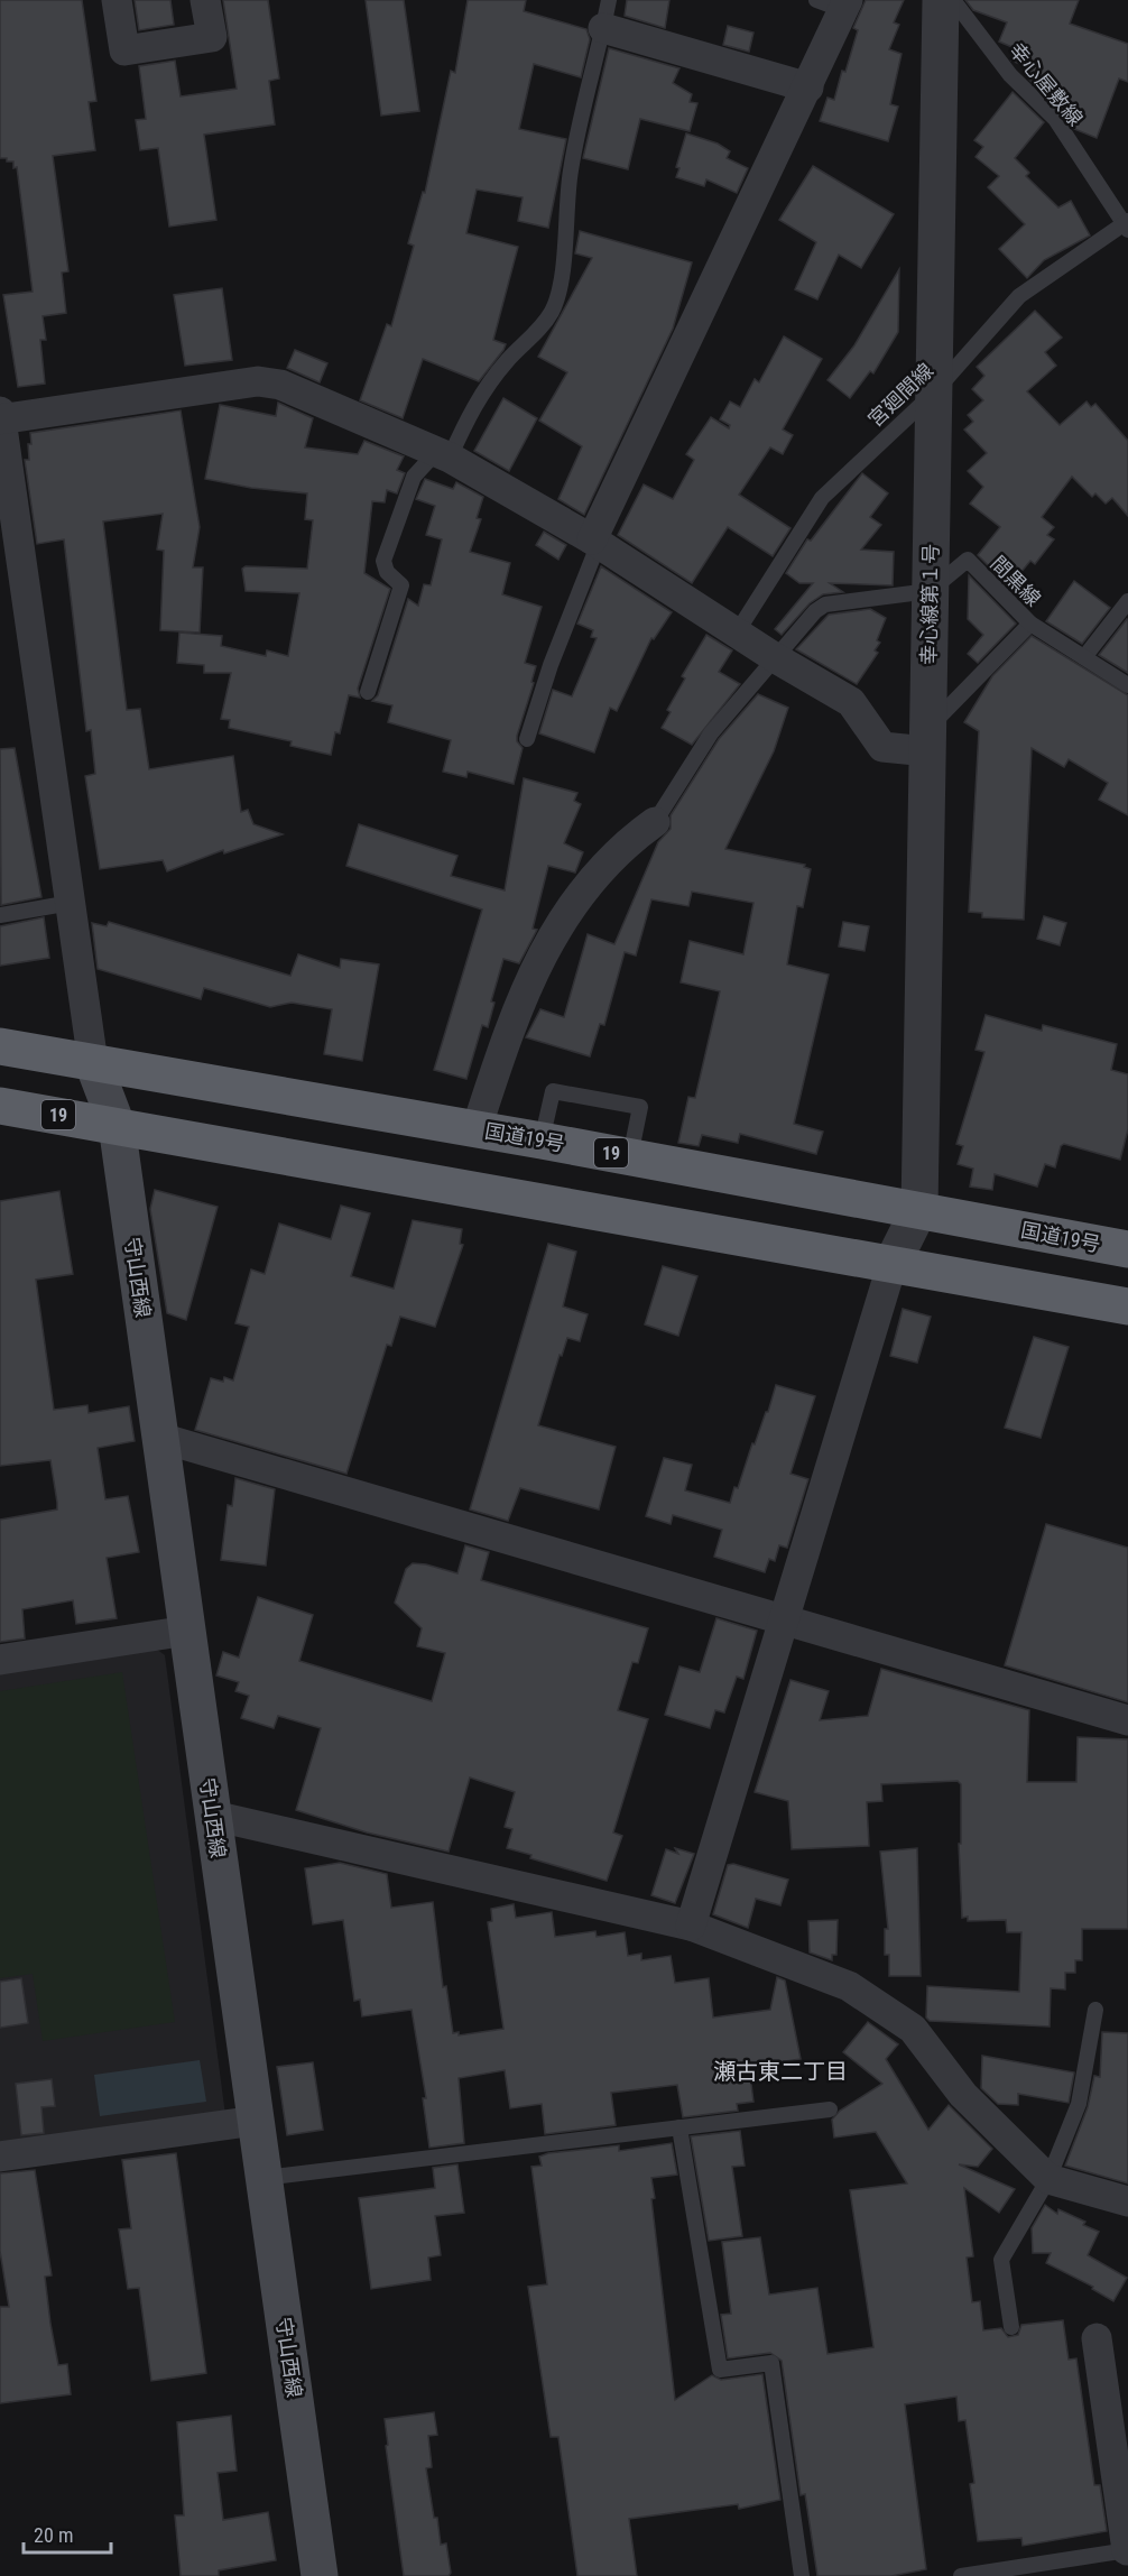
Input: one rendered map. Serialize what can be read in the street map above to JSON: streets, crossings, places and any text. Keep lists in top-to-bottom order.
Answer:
{
  "streets": {
    "highway": ["19", "国道19号"],
    "main road": ["守山西線"],
    "street": ["幸心線第１号"],
    "lane": ["幸心屋敷線", "宮廻間線", "間黒線"]
  },
  "crossings": [
    ["幸心屋敷線", "宮廻間線"],
    ["宮廻間線", "幸心線第１号"],
    ["間黒線", "幸心線第１号"],
    ["幸心線第１号", "国道19号"],
    ["19", "守山西線"],
    ["国道19号", "守山西線"]
  ],
  "districts": ["瀬古東二丁目"],
  "scale_bar": "20 m"
}
